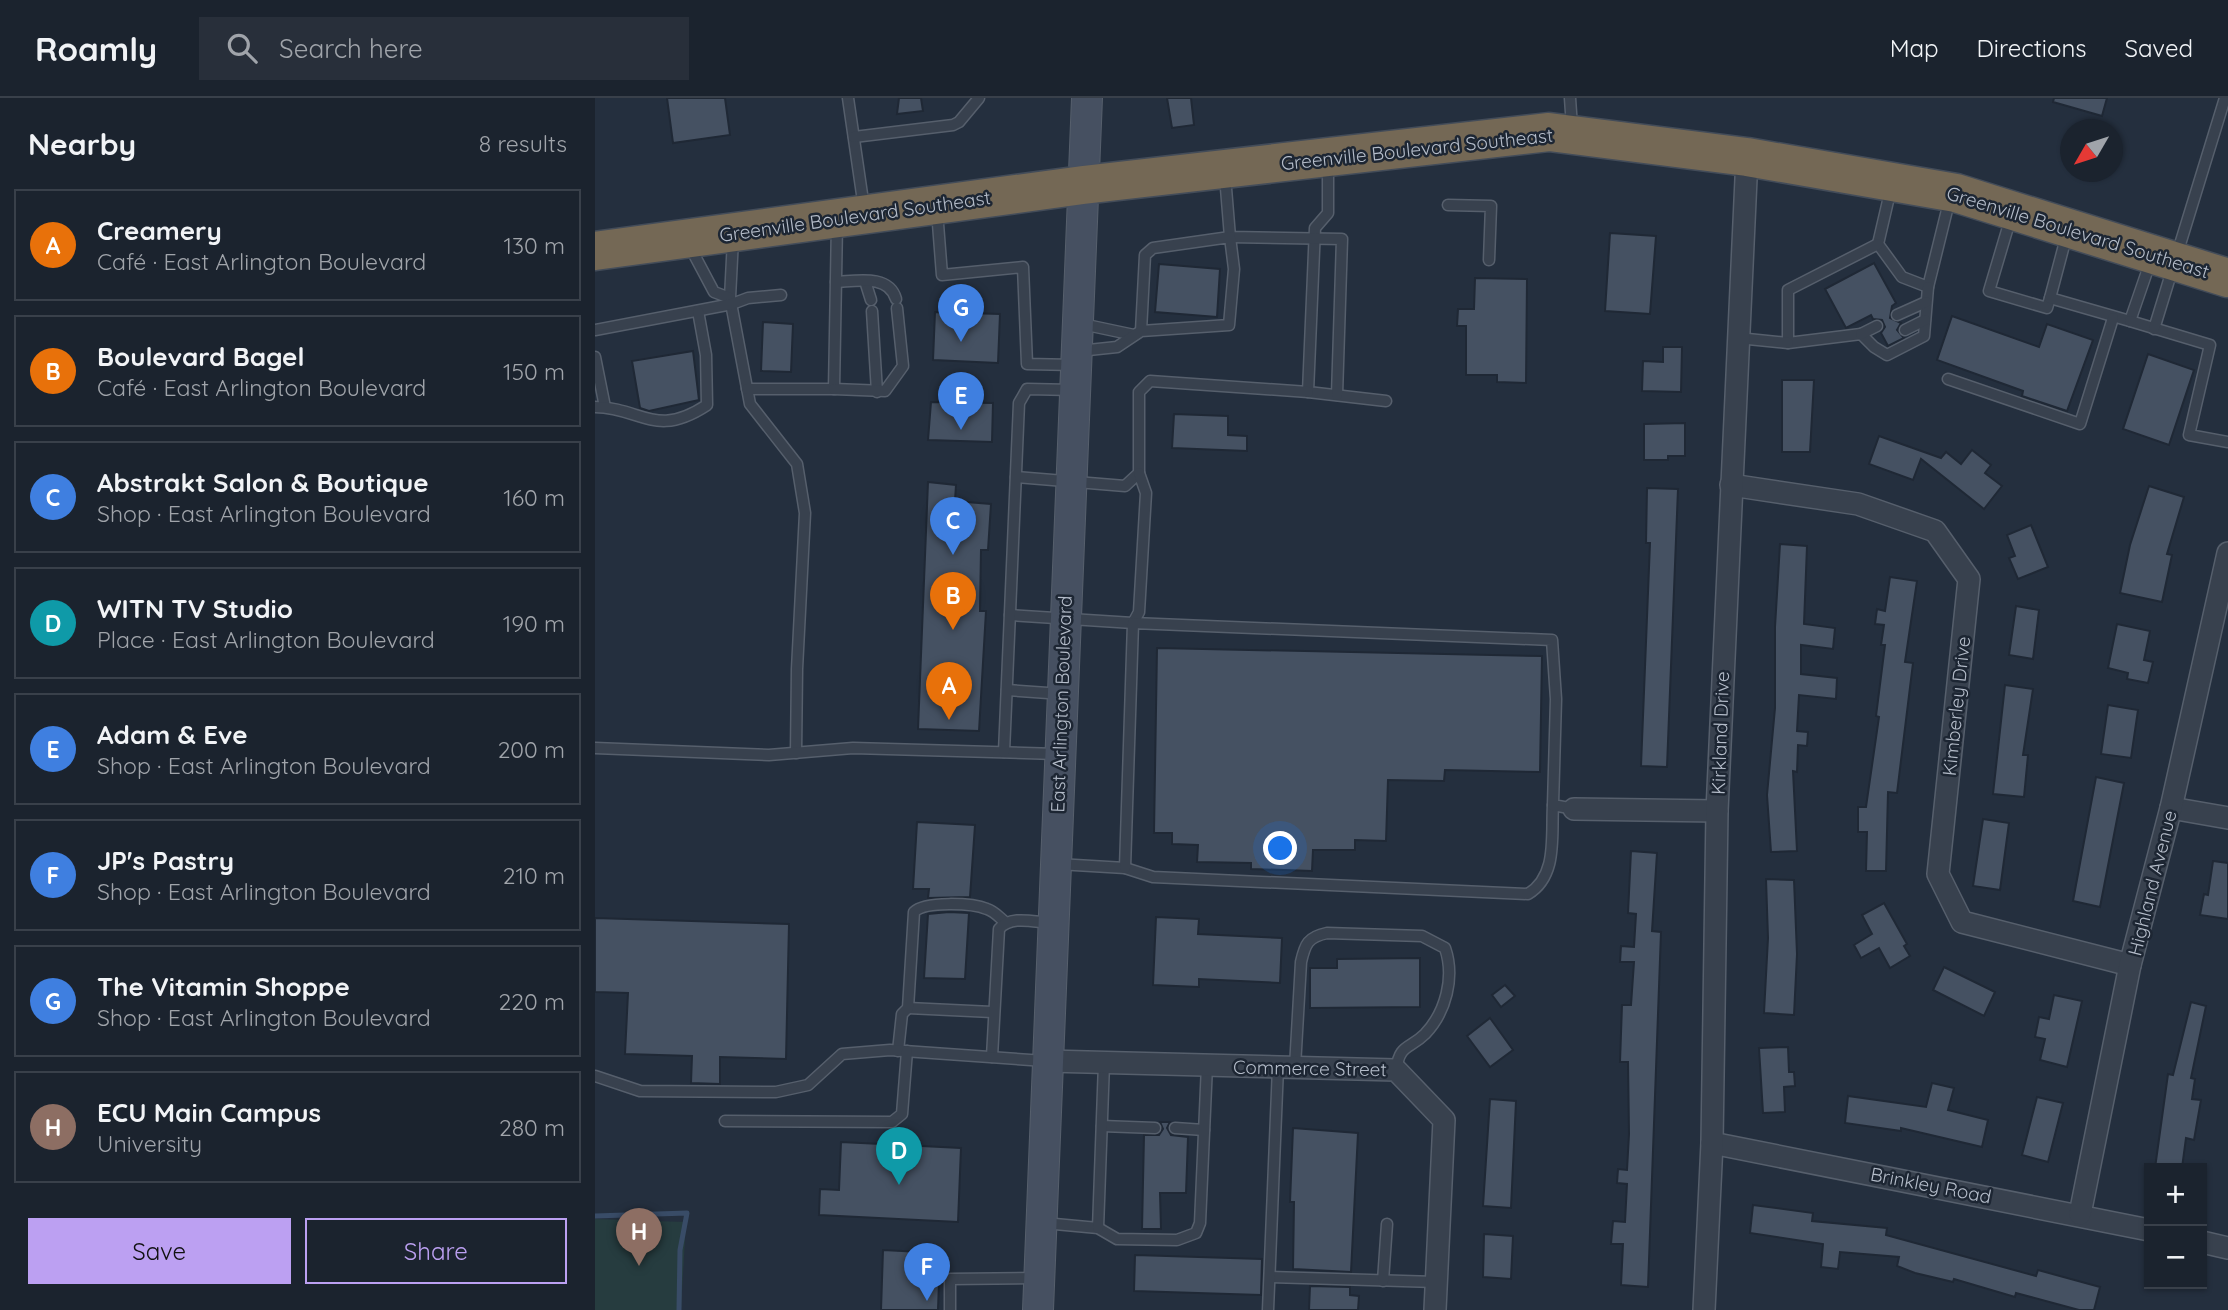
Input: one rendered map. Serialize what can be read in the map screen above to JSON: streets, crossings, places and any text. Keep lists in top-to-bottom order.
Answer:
{
  "streets": {
    "highway": ["Greenville Boulevard Southeast"],
    "main road": ["East Arlington Boulevard"],
    "street": [
      "Kimberley Drive",
      "Kirkland Drive",
      "Highland Avenue",
      "Commerce Street",
      "Brinkley Road"
    ]
  },
  "crossings": [
    ["Greenville Boulevard Southeast", "East Arlington Boulevard"],
    ["Greenville Boulevard Southeast", "Kirkland Drive"],
    ["East Arlington Boulevard", "Commerce Street"],
    ["Kimberley Drive", "Kirkland Drive"],
    ["Kimberley Drive", "Highland Avenue"],
    ["Kirkland Drive", "Brinkley Road"],
    ["Highland Avenue", "Brinkley Road"]
  ],
  "north": "bottom left",
  "page": {
    "header": "Roamly",
    "search": "Search here",
    "nav": ["Map", "Directions", "Saved"],
    "heading": ["Nearby", "8 results"],
    "list": [
      {
        "mark": "A",
        "name": "Creamery",
        "note": "Café · East Arlington Boulevard",
        "value": "130 m"
      },
      {
        "mark": "B",
        "name": "Boulevard Bagel",
        "note": "Café · East Arlington Boulevard",
        "value": "150 m"
      },
      {
        "mark": "C",
        "name": "Abstrakt Salon & Boutique",
        "note": "Shop · East Arlington Boulevard",
        "value": "160 m"
      },
      {
        "mark": "D",
        "name": "WITN TV Studio",
        "note": "Place · East Arlington Boulevard",
        "value": "190 m"
      },
      {
        "mark": "E",
        "name": "Adam & Eve",
        "note": "Shop · East Arlington Boulevard",
        "value": "200 m"
      },
      {
        "mark": "F",
        "name": "JP's Pastry",
        "note": "Shop · East Arlington Boulevard",
        "value": "210 m"
      },
      {
        "mark": "G",
        "name": "The Vitamin Shoppe",
        "note": "Shop · East Arlington Boulevard",
        "value": "220 m"
      },
      {
        "mark": "H",
        "name": "ECU Main Campus",
        "note": "University",
        "value": "280 m"
      }
    ],
    "pins": [
      "G",
      "E",
      "C",
      "B",
      "A",
      "D",
      "H",
      "F"
    ],
    "map_buttons": ["+", "−"],
    "buttons": ["Save", "Share"]
  }
}
